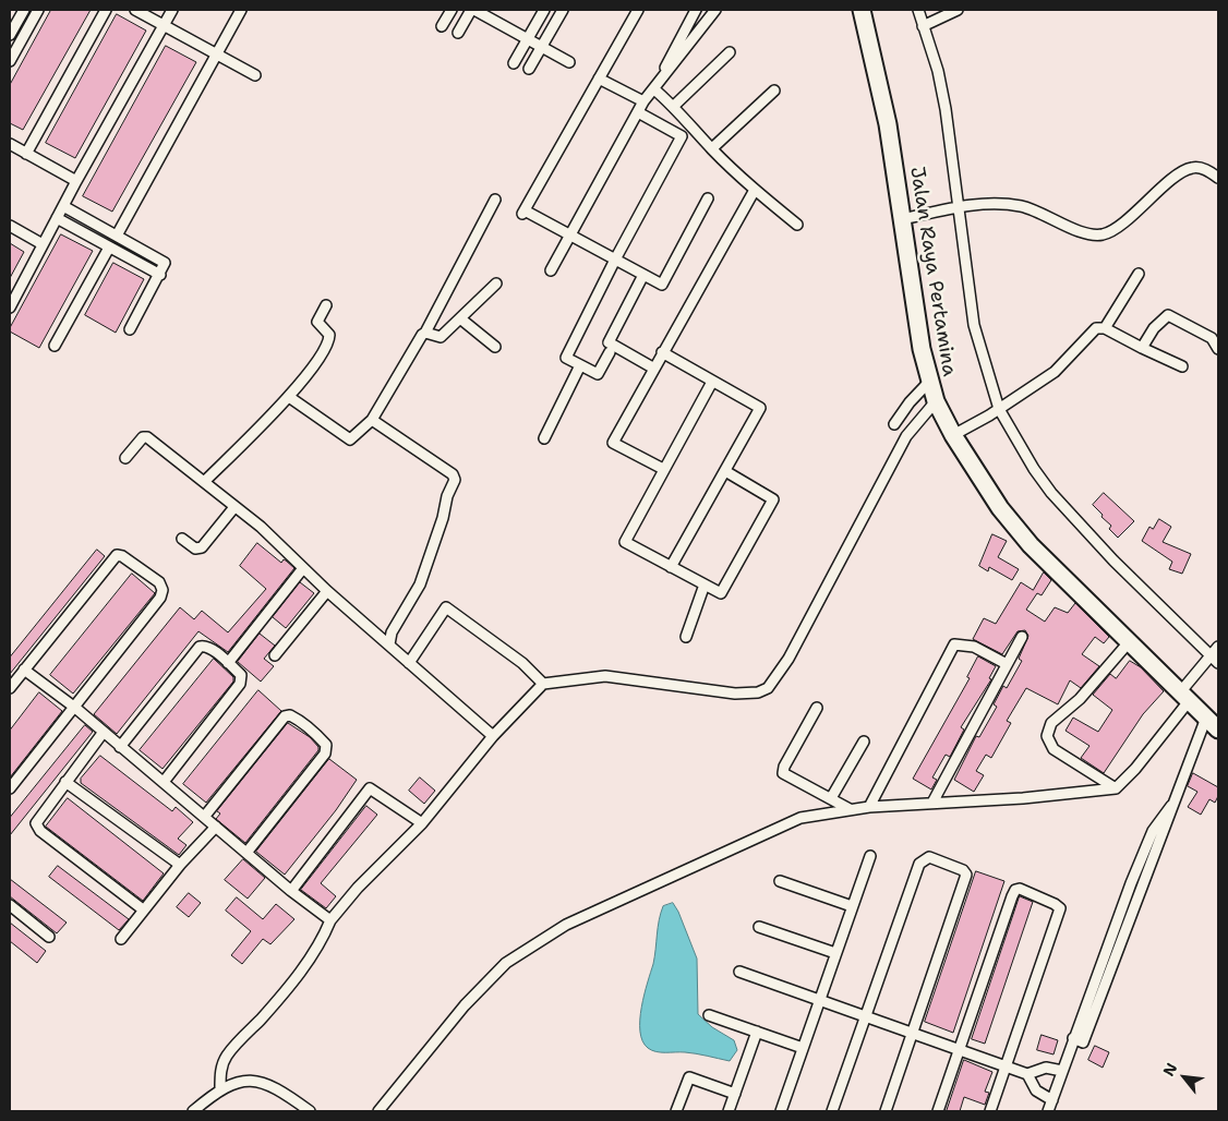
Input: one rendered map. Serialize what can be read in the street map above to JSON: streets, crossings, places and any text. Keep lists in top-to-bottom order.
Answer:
{
  "streets": {
    "main road": ["Jalan Raya Pertamina"]
  },
  "north": "top left"
}
